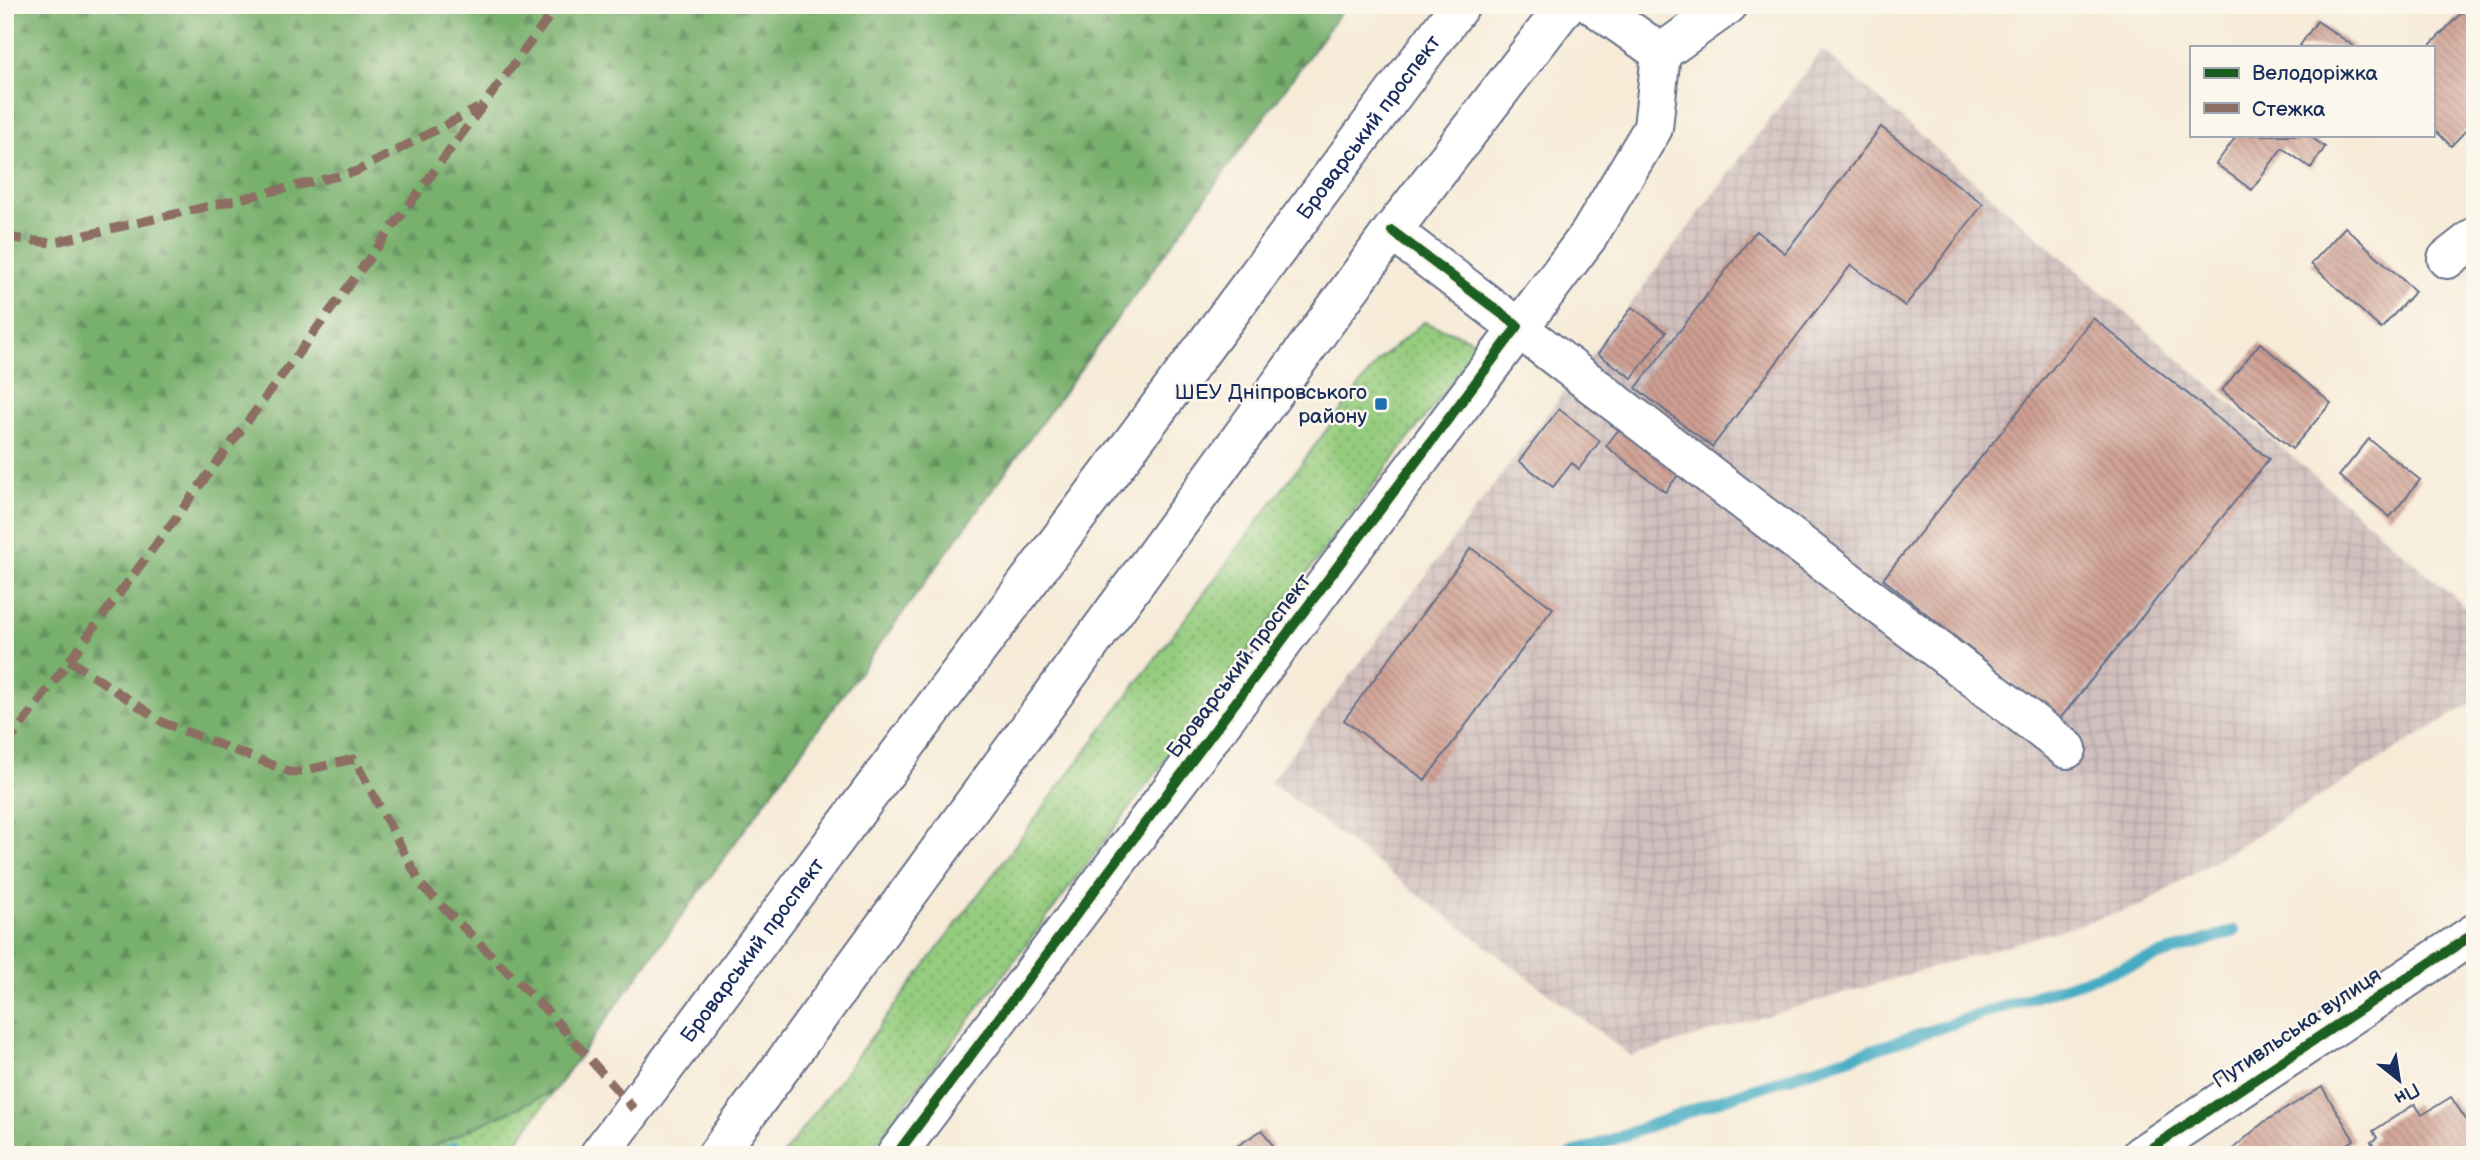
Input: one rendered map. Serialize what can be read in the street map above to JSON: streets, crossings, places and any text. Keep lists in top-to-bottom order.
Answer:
{
  "streets": {
    "main road": ["Броварський проспект", "Путивльська вулиця"]
  },
  "places": {
    "transit": ["ШЕУ Дніпровського району"]
  },
  "legend": ["Велодоріжка", "Стежка"],
  "north": "bottom right"
}
